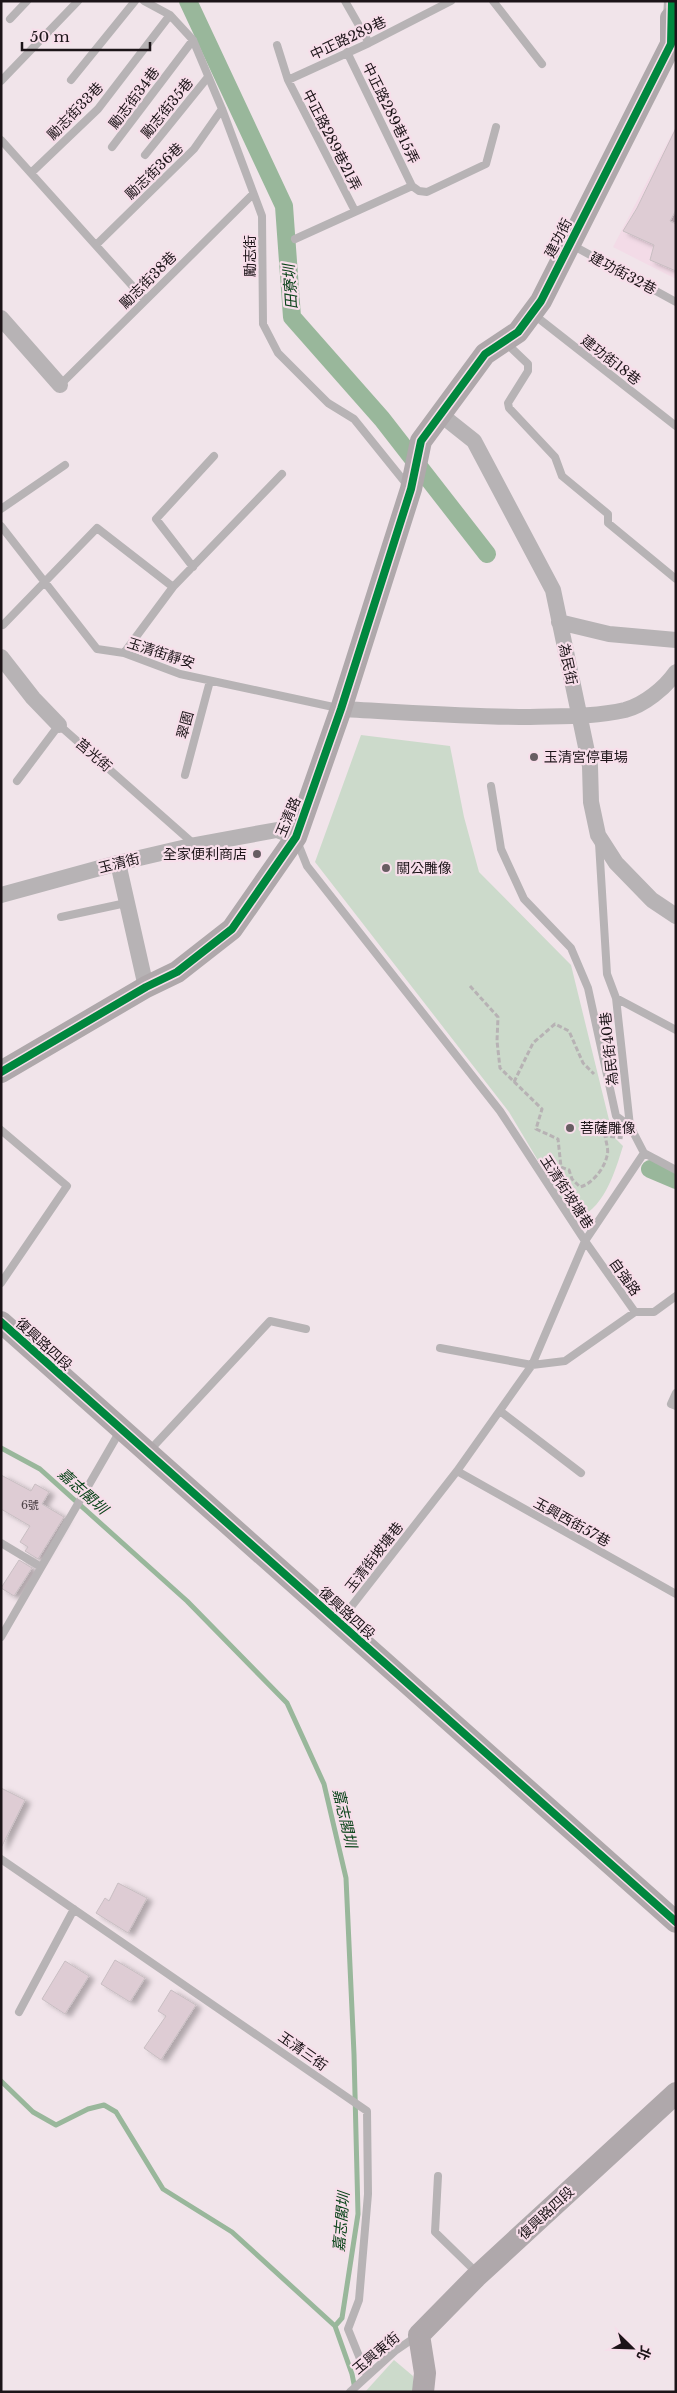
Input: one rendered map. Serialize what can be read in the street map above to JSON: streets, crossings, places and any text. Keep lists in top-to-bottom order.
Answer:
{
  "streets": {
    "street": [
      "建功街",
      "為民街",
      "莒光街",
      "玉清路",
      "玉清街",
      "復興路四段"
    ],
    "lane": [
      "中正路289巷",
      "勵志街34巷",
      "勵志街35巷",
      "勵志街33巷",
      "中正路289巷15弄",
      "中正路289巷21弄",
      "勵志街36巷",
      "勵志街",
      "建功街32巷",
      "勵志街38巷",
      "建功街18巷",
      "玉清街靜安",
      "翠園",
      "為民街40巷",
      "玉清街坡塘巷",
      "自強路",
      "玉興西街57巷",
      "玉清三街",
      "玉興東街"
    ]
  },
  "crossings": [
    ["中正路289巷", "中正路289巷15弄"],
    ["中正路289巷", "中正路289巷21弄"],
    ["勵志街34巷", "勵志街"],
    ["勵志街35巷", "勵志街"],
    ["勵志街33巷", "勵志街"],
    ["中正路289巷15弄", "中正路289巷21弄"],
    ["勵志街36巷", "勵志街"],
    ["建功街", "建功街32巷"],
    ["建功街", "建功街18巷"],
    ["建功街", "為民街"],
    ["建功街", "玉清路"],
    ["勵志街", "勵志街38巷"],
    ["勵志街", "玉清路"],
    ["玉清街靜安", "翠園"],
    ["玉清街靜安", "玉清路"],
    ["為民街", "為民街40巷"],
    ["莒光街", "玉清街"],
    ["玉清路", "玉清街"],
    ["玉清路", "玉清街坡塘巷"],
    ["玉清街", "玉清街坡塘巷"],
    ["玉清街坡塘巷", "自強路"],
    ["玉清街坡塘巷", "復興路四段"],
    ["玉清街坡塘巷", "玉興西街57巷"],
    ["復興路四段", "玉興東街"],
    ["玉清三街", "玉興東街"]
  ],
  "water": ["田寮圳", "嘉志閣圳"],
  "places": [
    "玉清宮停車場",
    "全家便利商店",
    "關公雕像",
    "菩薩雕像"
  ],
  "house_numbers": ["6號"],
  "scale_bar": "50 m",
  "north": "bottom right"
}
